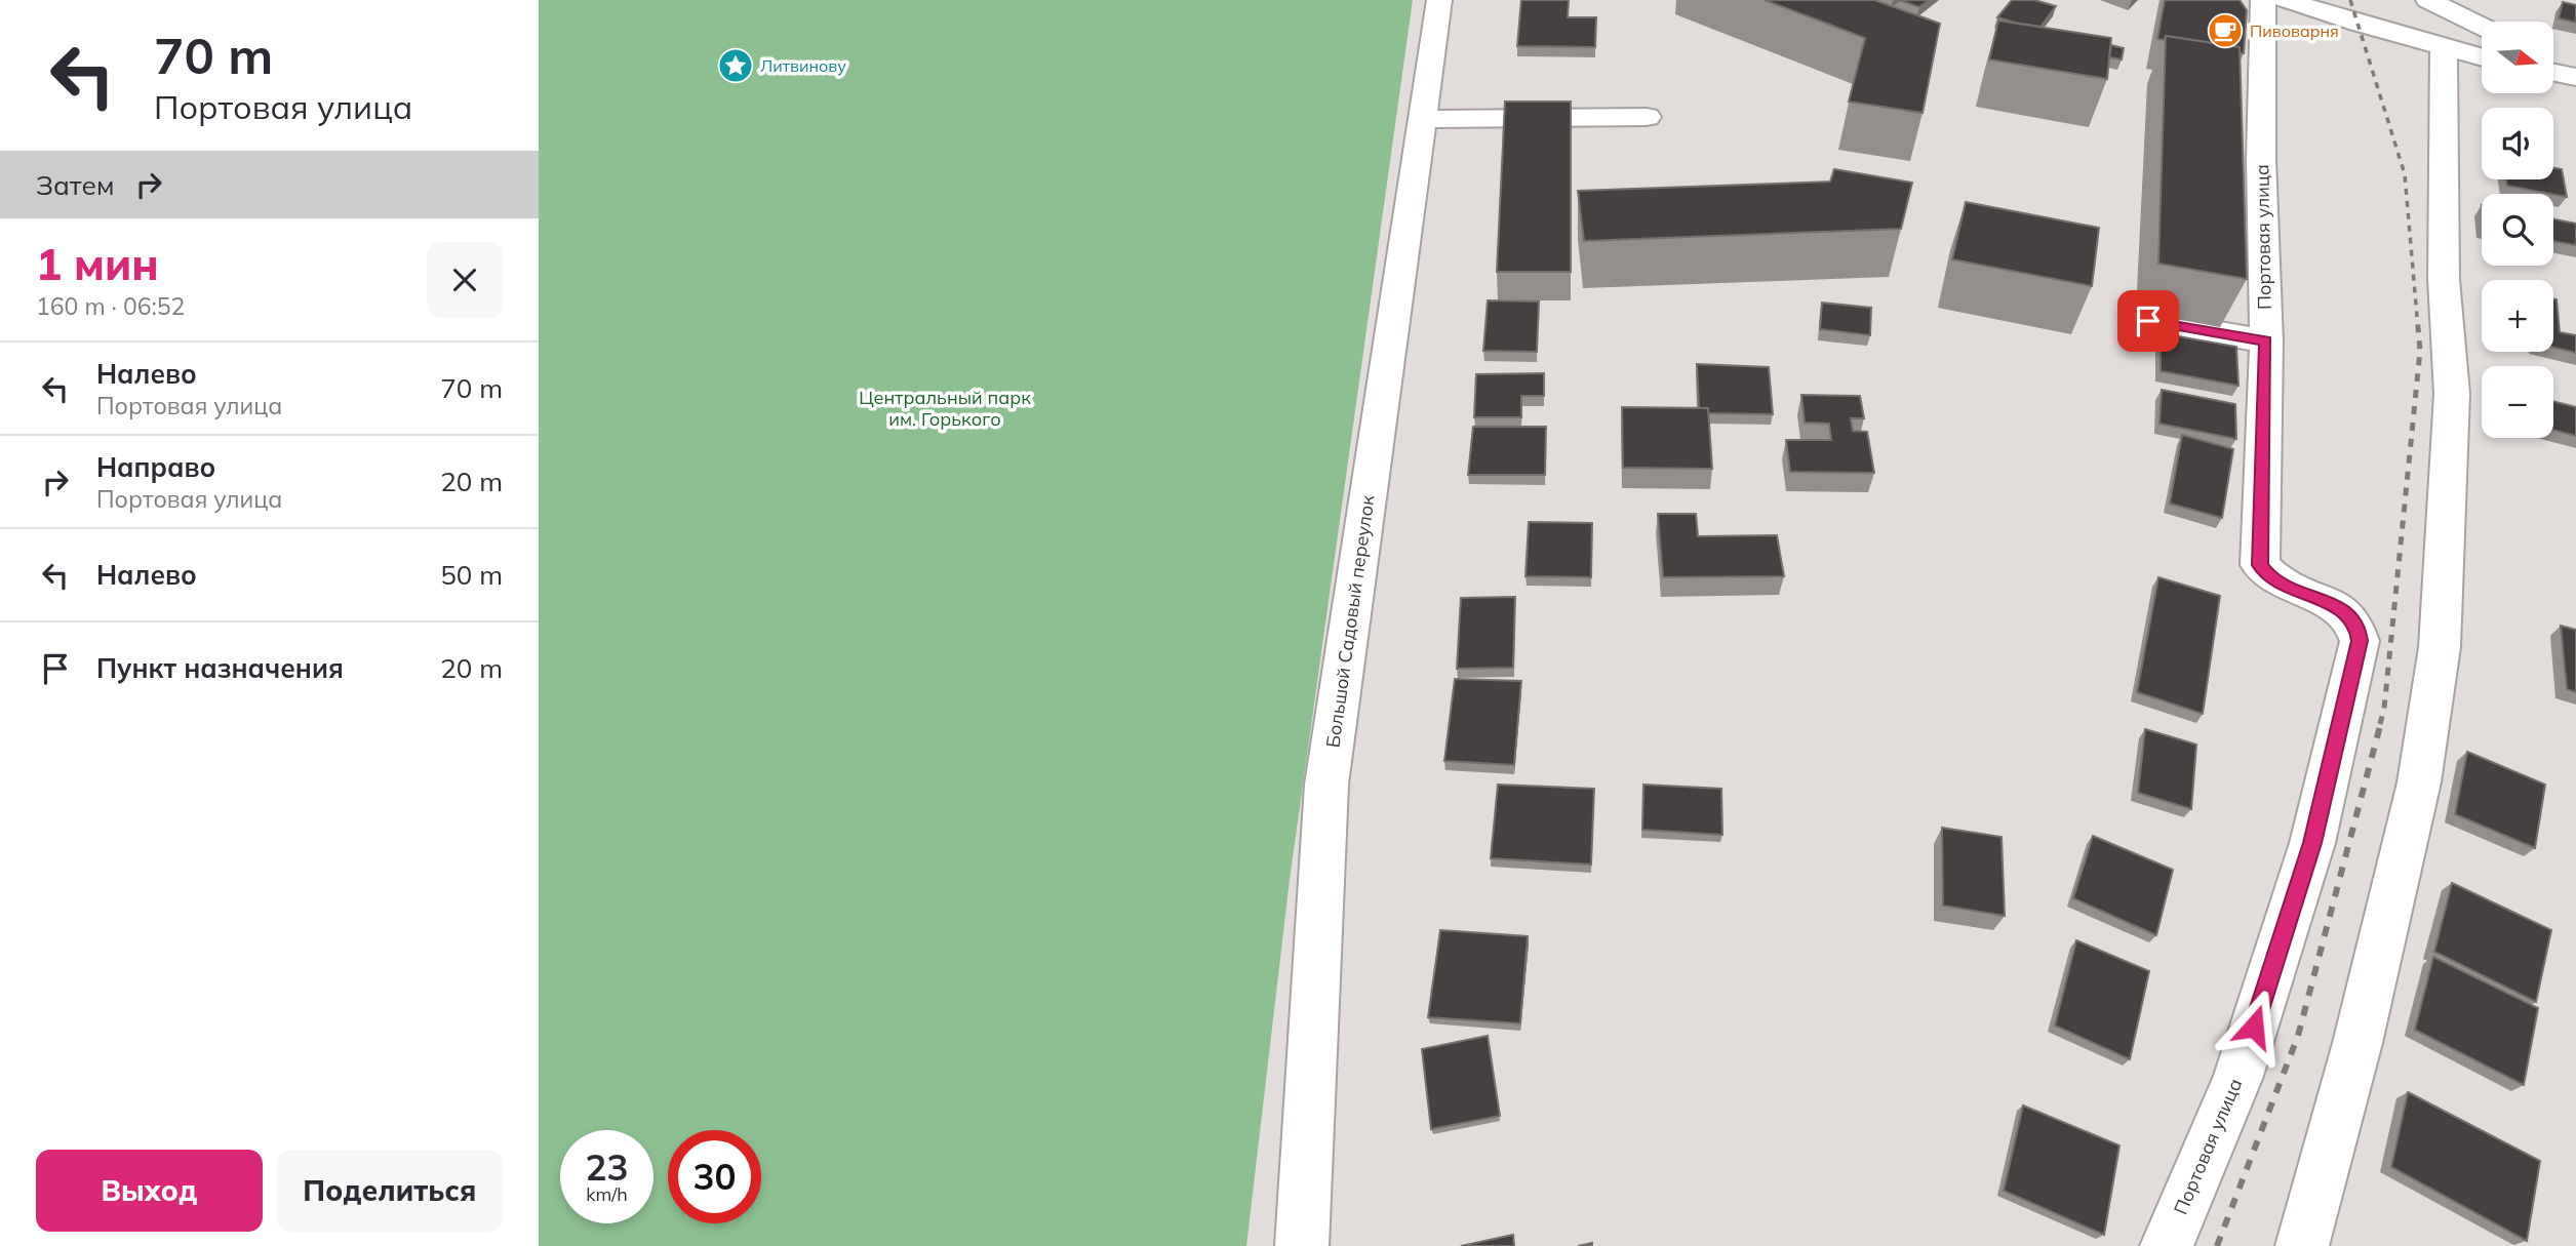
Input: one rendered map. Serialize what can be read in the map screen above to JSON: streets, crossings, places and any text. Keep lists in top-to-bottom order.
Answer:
{
  "streets": {
    "street": ["Портовая улица", "Большой Садовый переулок"]
  },
  "parks": ["Центральный парк им. Горького"],
  "places": {
    "cafe": ["Пивоварня"],
    "place": ["Литвинову"]
  },
  "north": "right",
  "page": {
    "turn": ["70 m", "Портовая улица"],
    "map_buttons": ["+", "−"],
    "then": "Затем",
    "heading": ["1 мин", "160 m · 06:52"],
    "list": [
      {
        "name": "Налево",
        "note": "Портовая улица",
        "value": "70 m"
      },
      {
        "name": "Направо",
        "note": "Портовая улица",
        "value": "20 m"
      },
      {
        "name": "Налево",
        "value": "50 m"
      },
      {
        "name": "Пункт назначения",
        "value": "20 m"
      }
    ],
    "speed": "23 km/h",
    "limit": "30",
    "buttons": ["Выход", "Поделиться"]
  }
}
